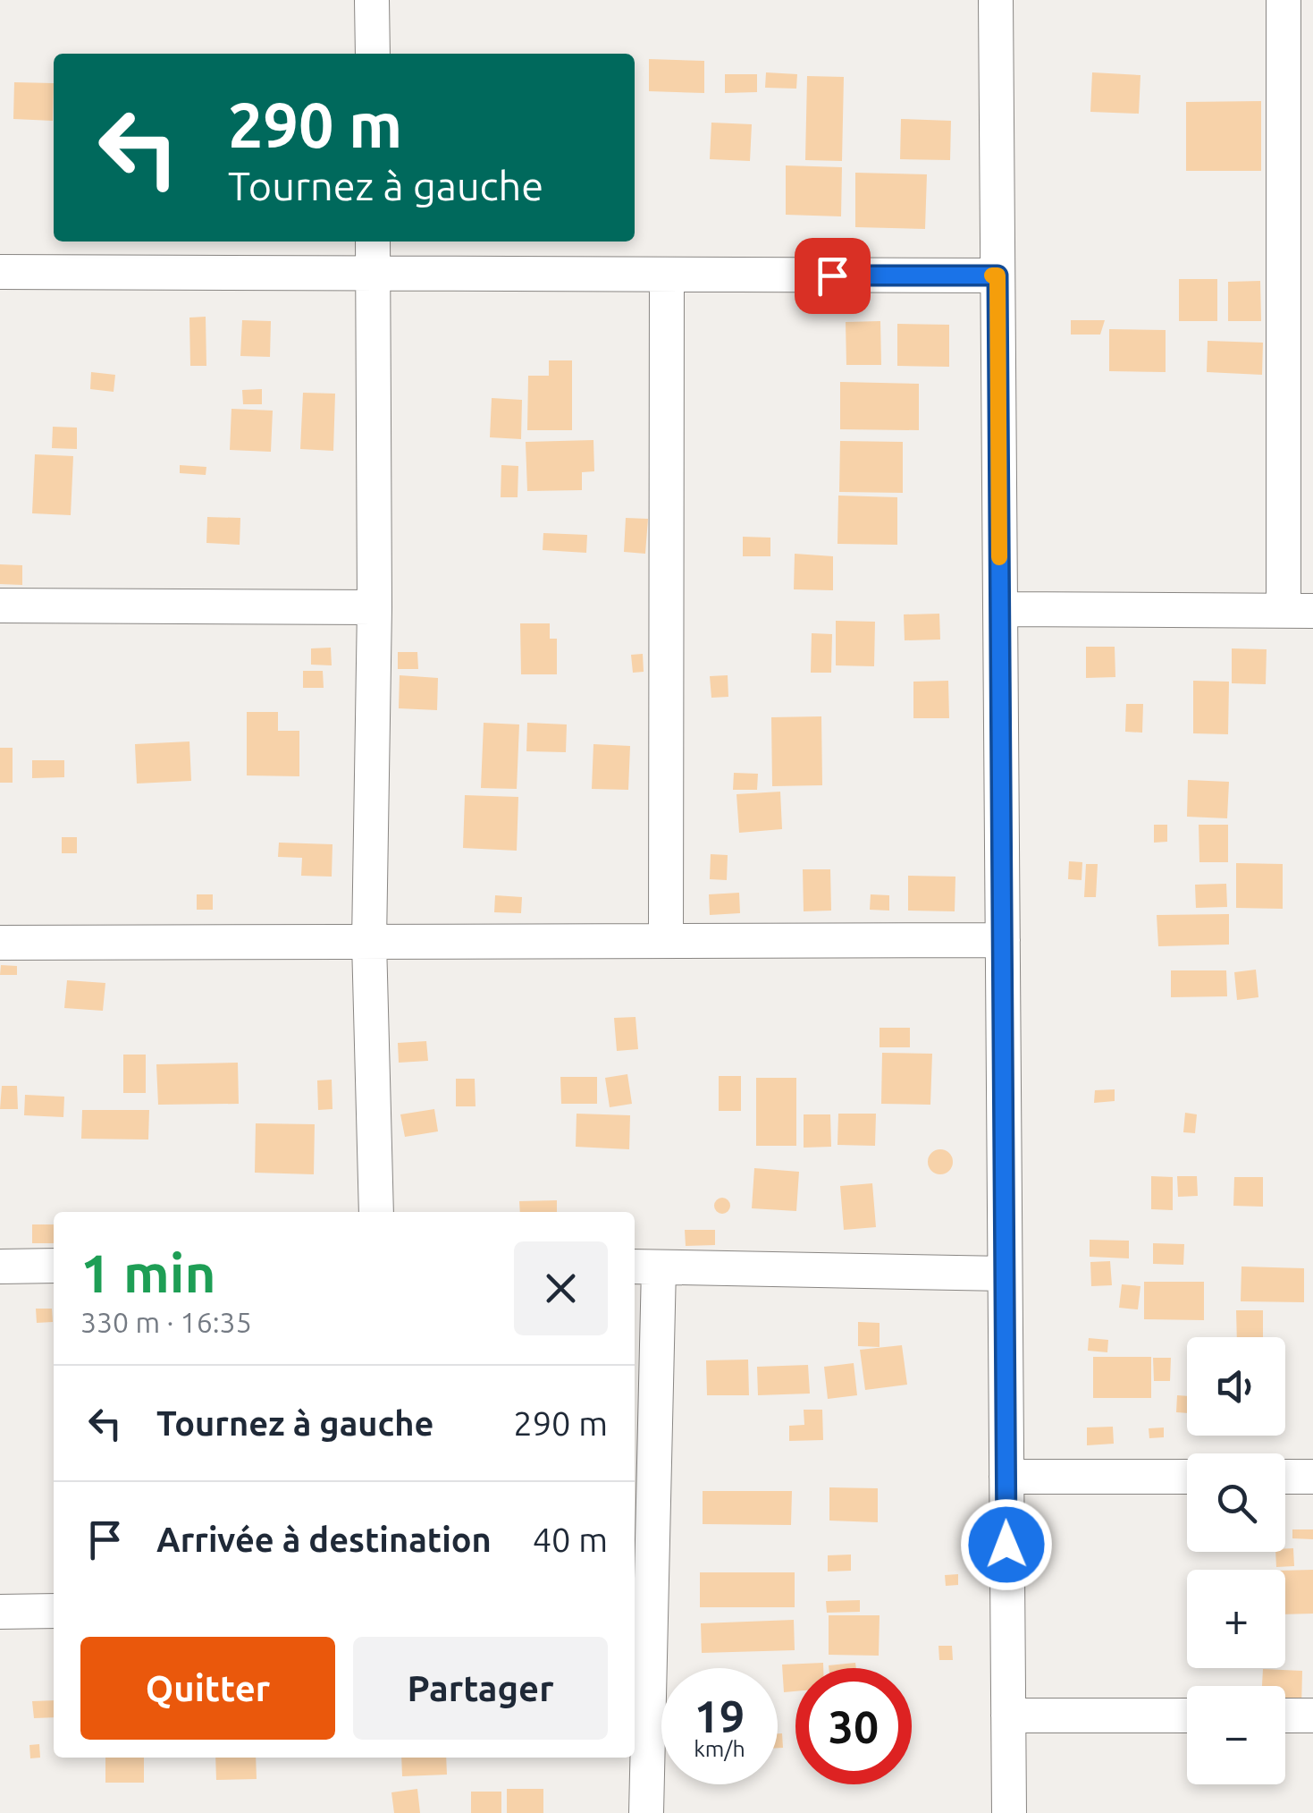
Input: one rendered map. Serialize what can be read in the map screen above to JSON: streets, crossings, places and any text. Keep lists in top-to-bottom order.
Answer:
{
  "page": {
    "turn": ["290 m", "Tournez à gauche"],
    "heading": ["1 min", "330 m · 16:35"],
    "map_buttons": ["+", "−"],
    "list": [
      {
        "name": "Tournez à gauche",
        "value": "290 m"
      },
      {
        "name": "Arrivée à destination",
        "value": "40 m"
      }
    ],
    "buttons": ["Quitter", "Partager"],
    "speed": "19 km/h",
    "limit": "30"
  }
}
